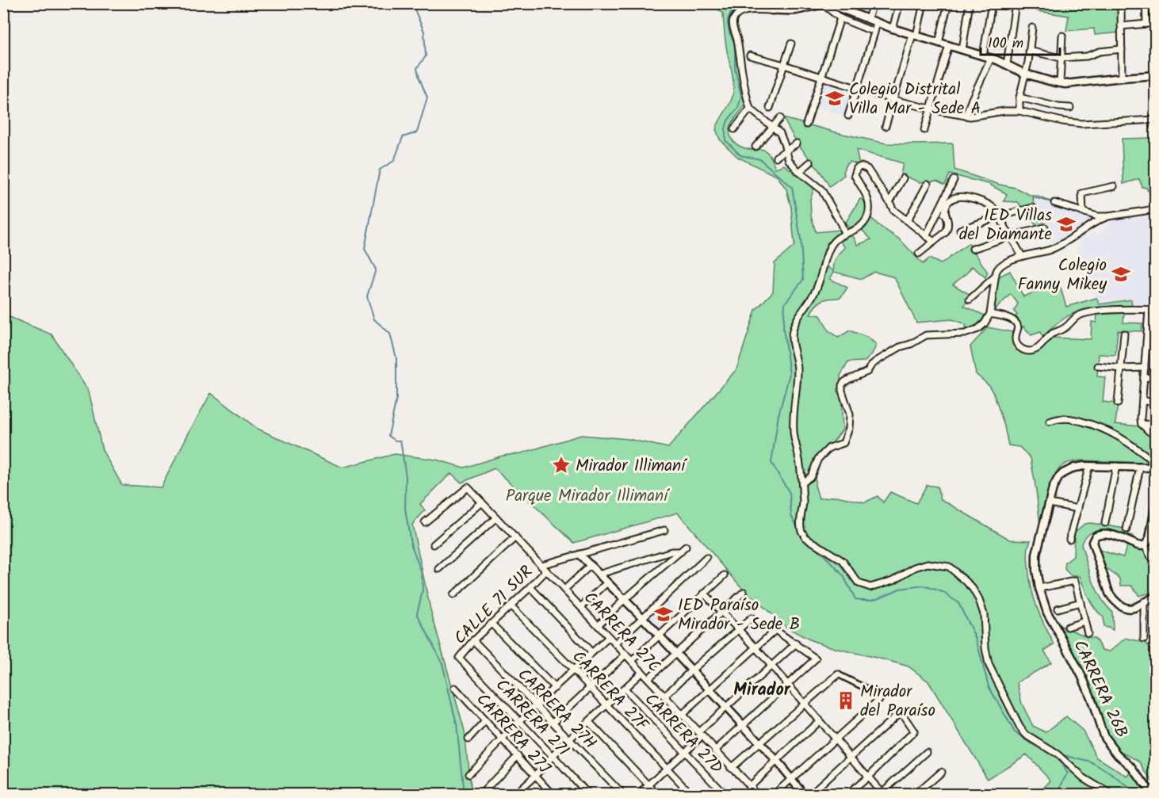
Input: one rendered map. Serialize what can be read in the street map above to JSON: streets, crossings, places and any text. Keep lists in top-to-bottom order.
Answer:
{
  "streets": {
    "street": [
      "CALLE 71 SUR",
      "CARRERA 27C",
      "CARRERA 26B",
      "CARRERA 27F",
      "CARRERA 27H",
      "CARRERA 27I",
      "CARRERA 27J",
      "CARRERA 27D"
    ]
  },
  "crossings": [
    ["CALLE 71 SUR", "CARRERA 27C"],
    ["CALLE 71 SUR", "CARRERA 27F"],
    ["CALLE 71 SUR", "CARRERA 27H"],
    ["CALLE 71 SUR", "CARRERA 27I"]
  ],
  "districts": ["Mirador"],
  "parks": ["Parque Mirador Illimaní"],
  "places": {
    "school or university": [
      "Colegio Distrital Villa Mar - Sede A",
      "IED Villas del Diamante",
      "Colegio Fanny Mikey",
      "IED Paraíso Mirador - Sede B"
    ],
    "place": ["Mirador Illimaní"],
    "building": ["Mirador del Paraíso"]
  },
  "scale_bar": "100 m"
}
